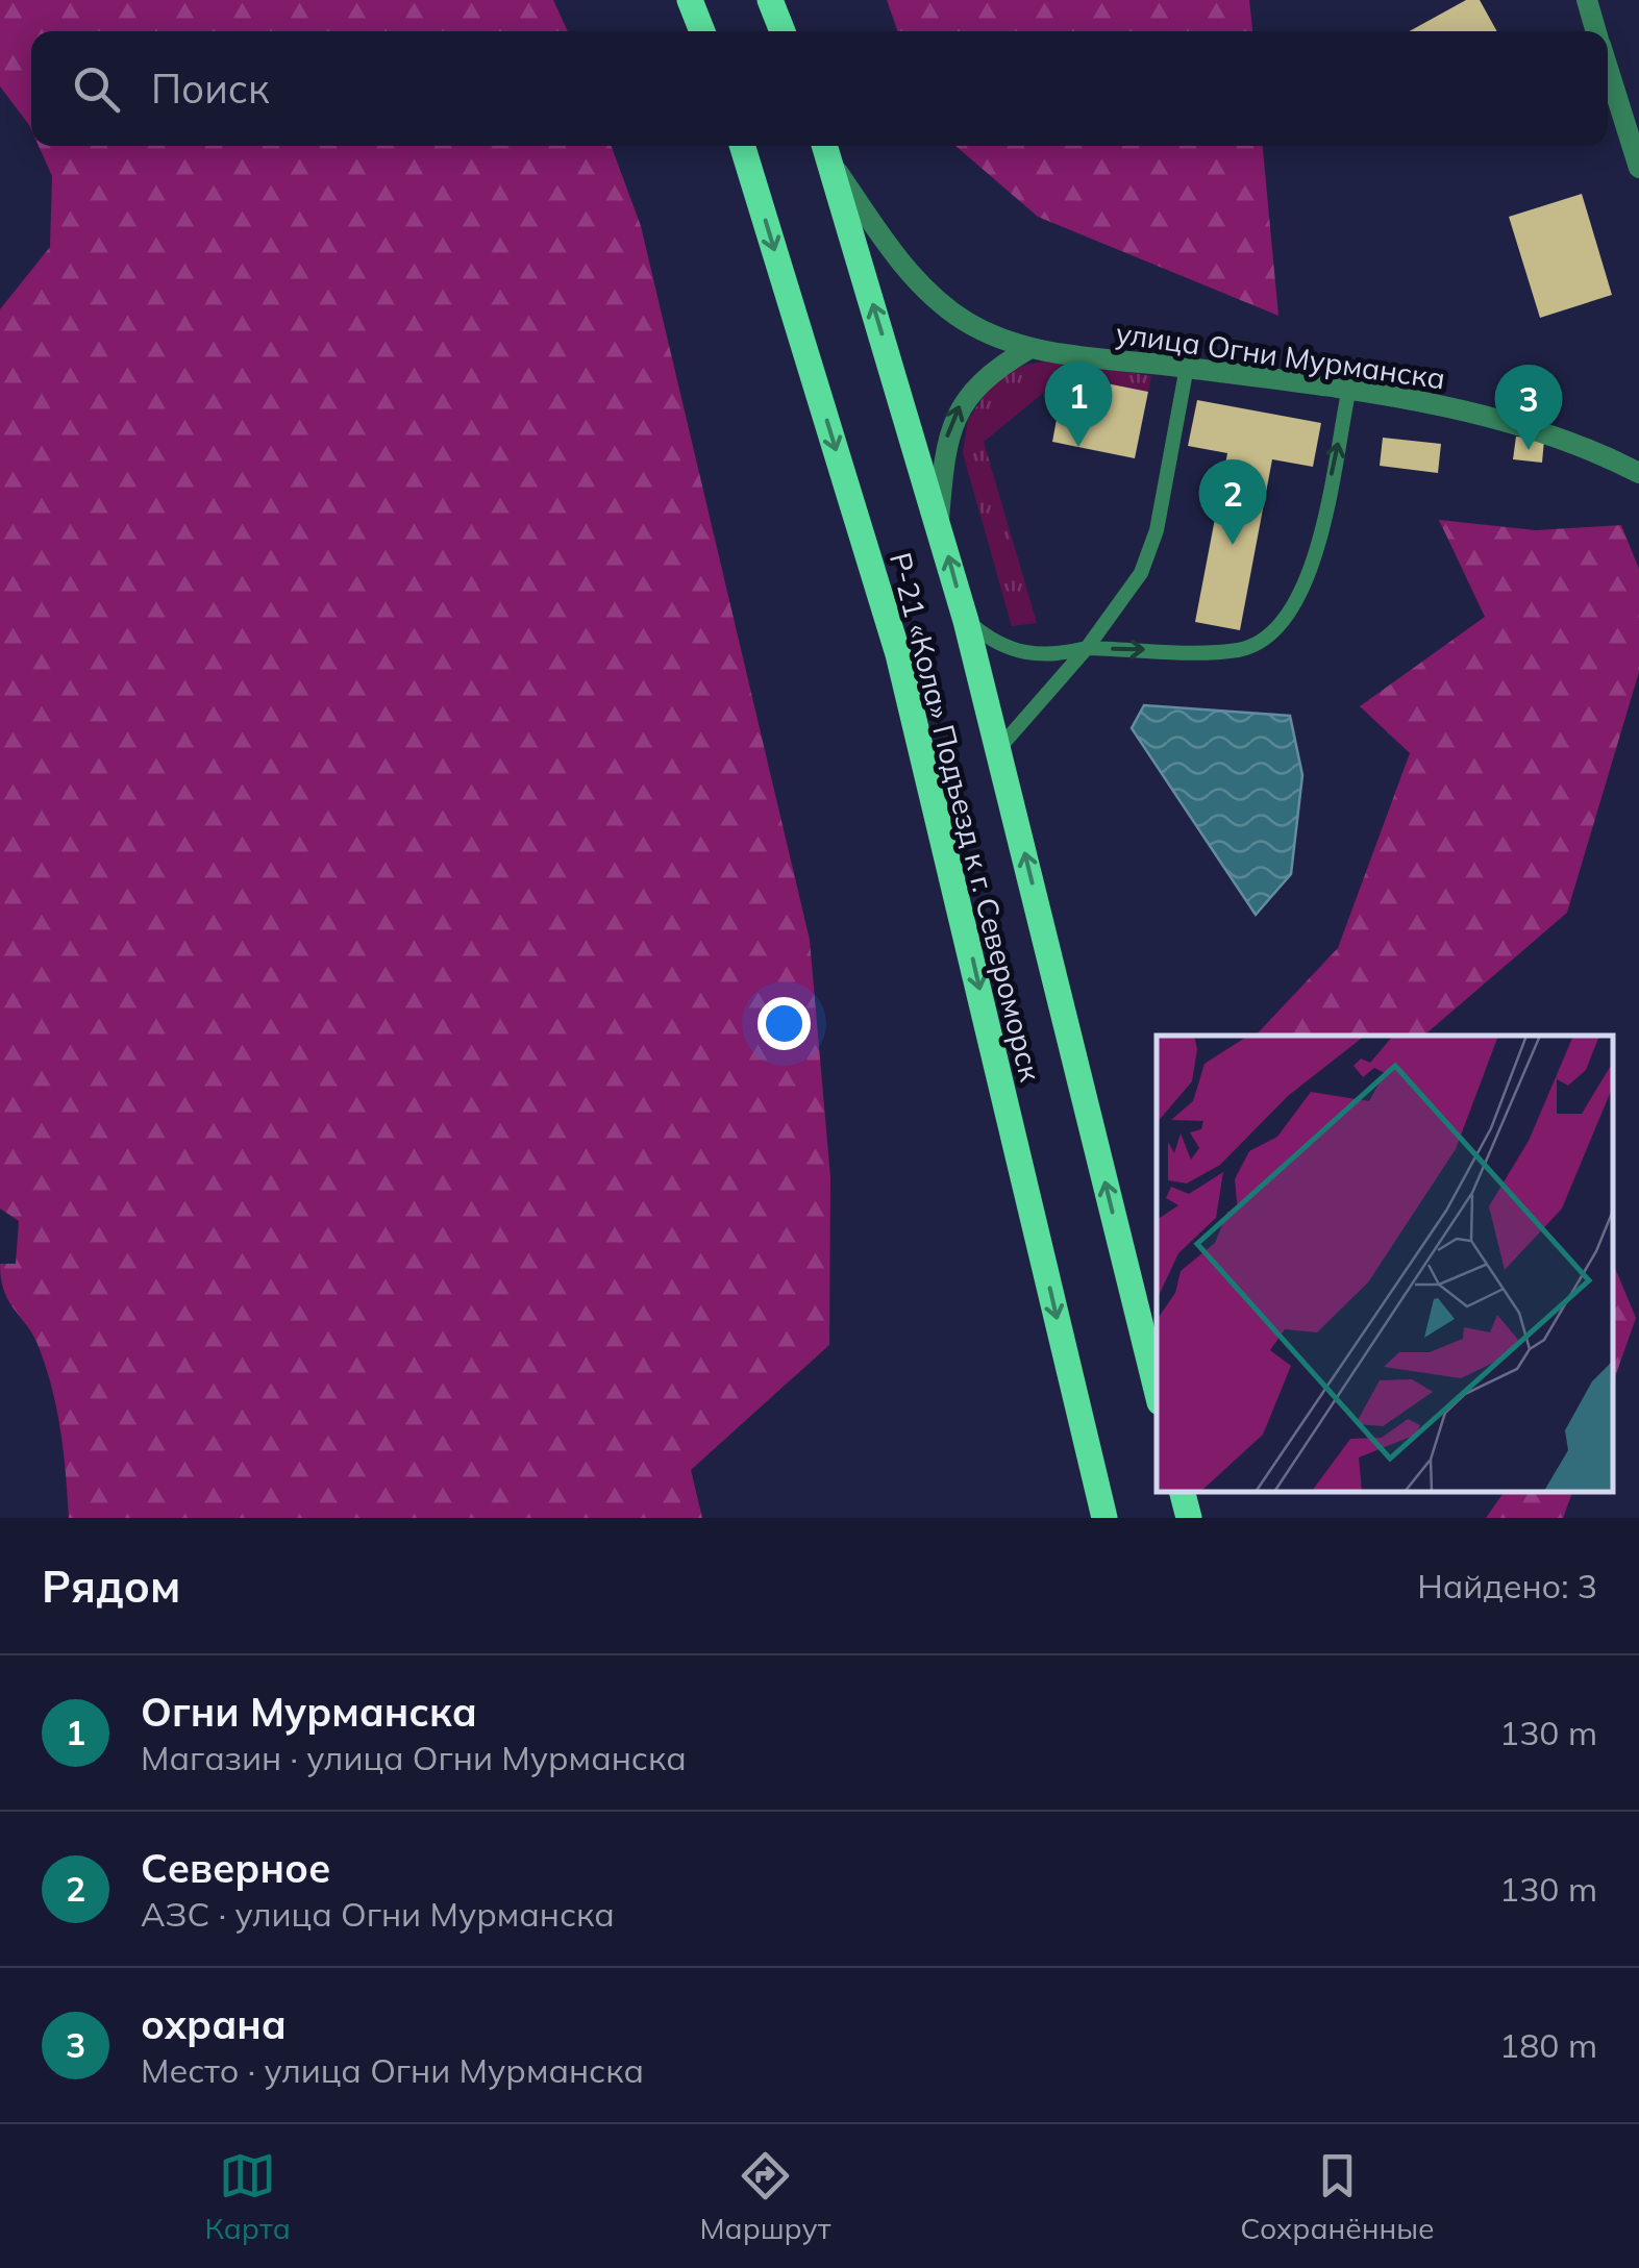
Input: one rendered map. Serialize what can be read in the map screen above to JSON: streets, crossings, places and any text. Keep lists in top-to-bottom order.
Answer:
{
  "streets": {
    "main road": ["Р-21 «Кола» Подъезд к г. Североморск"],
    "street": ["улица Огни Мурманска"]
  },
  "crossings": [
    ["улица Огни Мурманска", "Р-21 «Кола» Подъезд к г. Североморск"]
  ],
  "page": {
    "search": "Поиск",
    "pins": ["1", "3", "2"],
    "heading": ["Рядом", "Найдено: 3"],
    "list": [
      {
        "mark": "1",
        "name": "Огни Мурманска",
        "note": "Магазин · улица Огни Мурманска",
        "value": "130 m"
      },
      {
        "mark": "2",
        "name": "Северное",
        "note": "АЗС · улица Огни Мурманска",
        "value": "130 m"
      },
      {
        "mark": "3",
        "name": "охрана",
        "note": "Место · улица Огни Мурманска",
        "value": "180 m"
      }
    ],
    "nav": ["Карта", "Маршрут", "Сохранённые"]
  }
}
